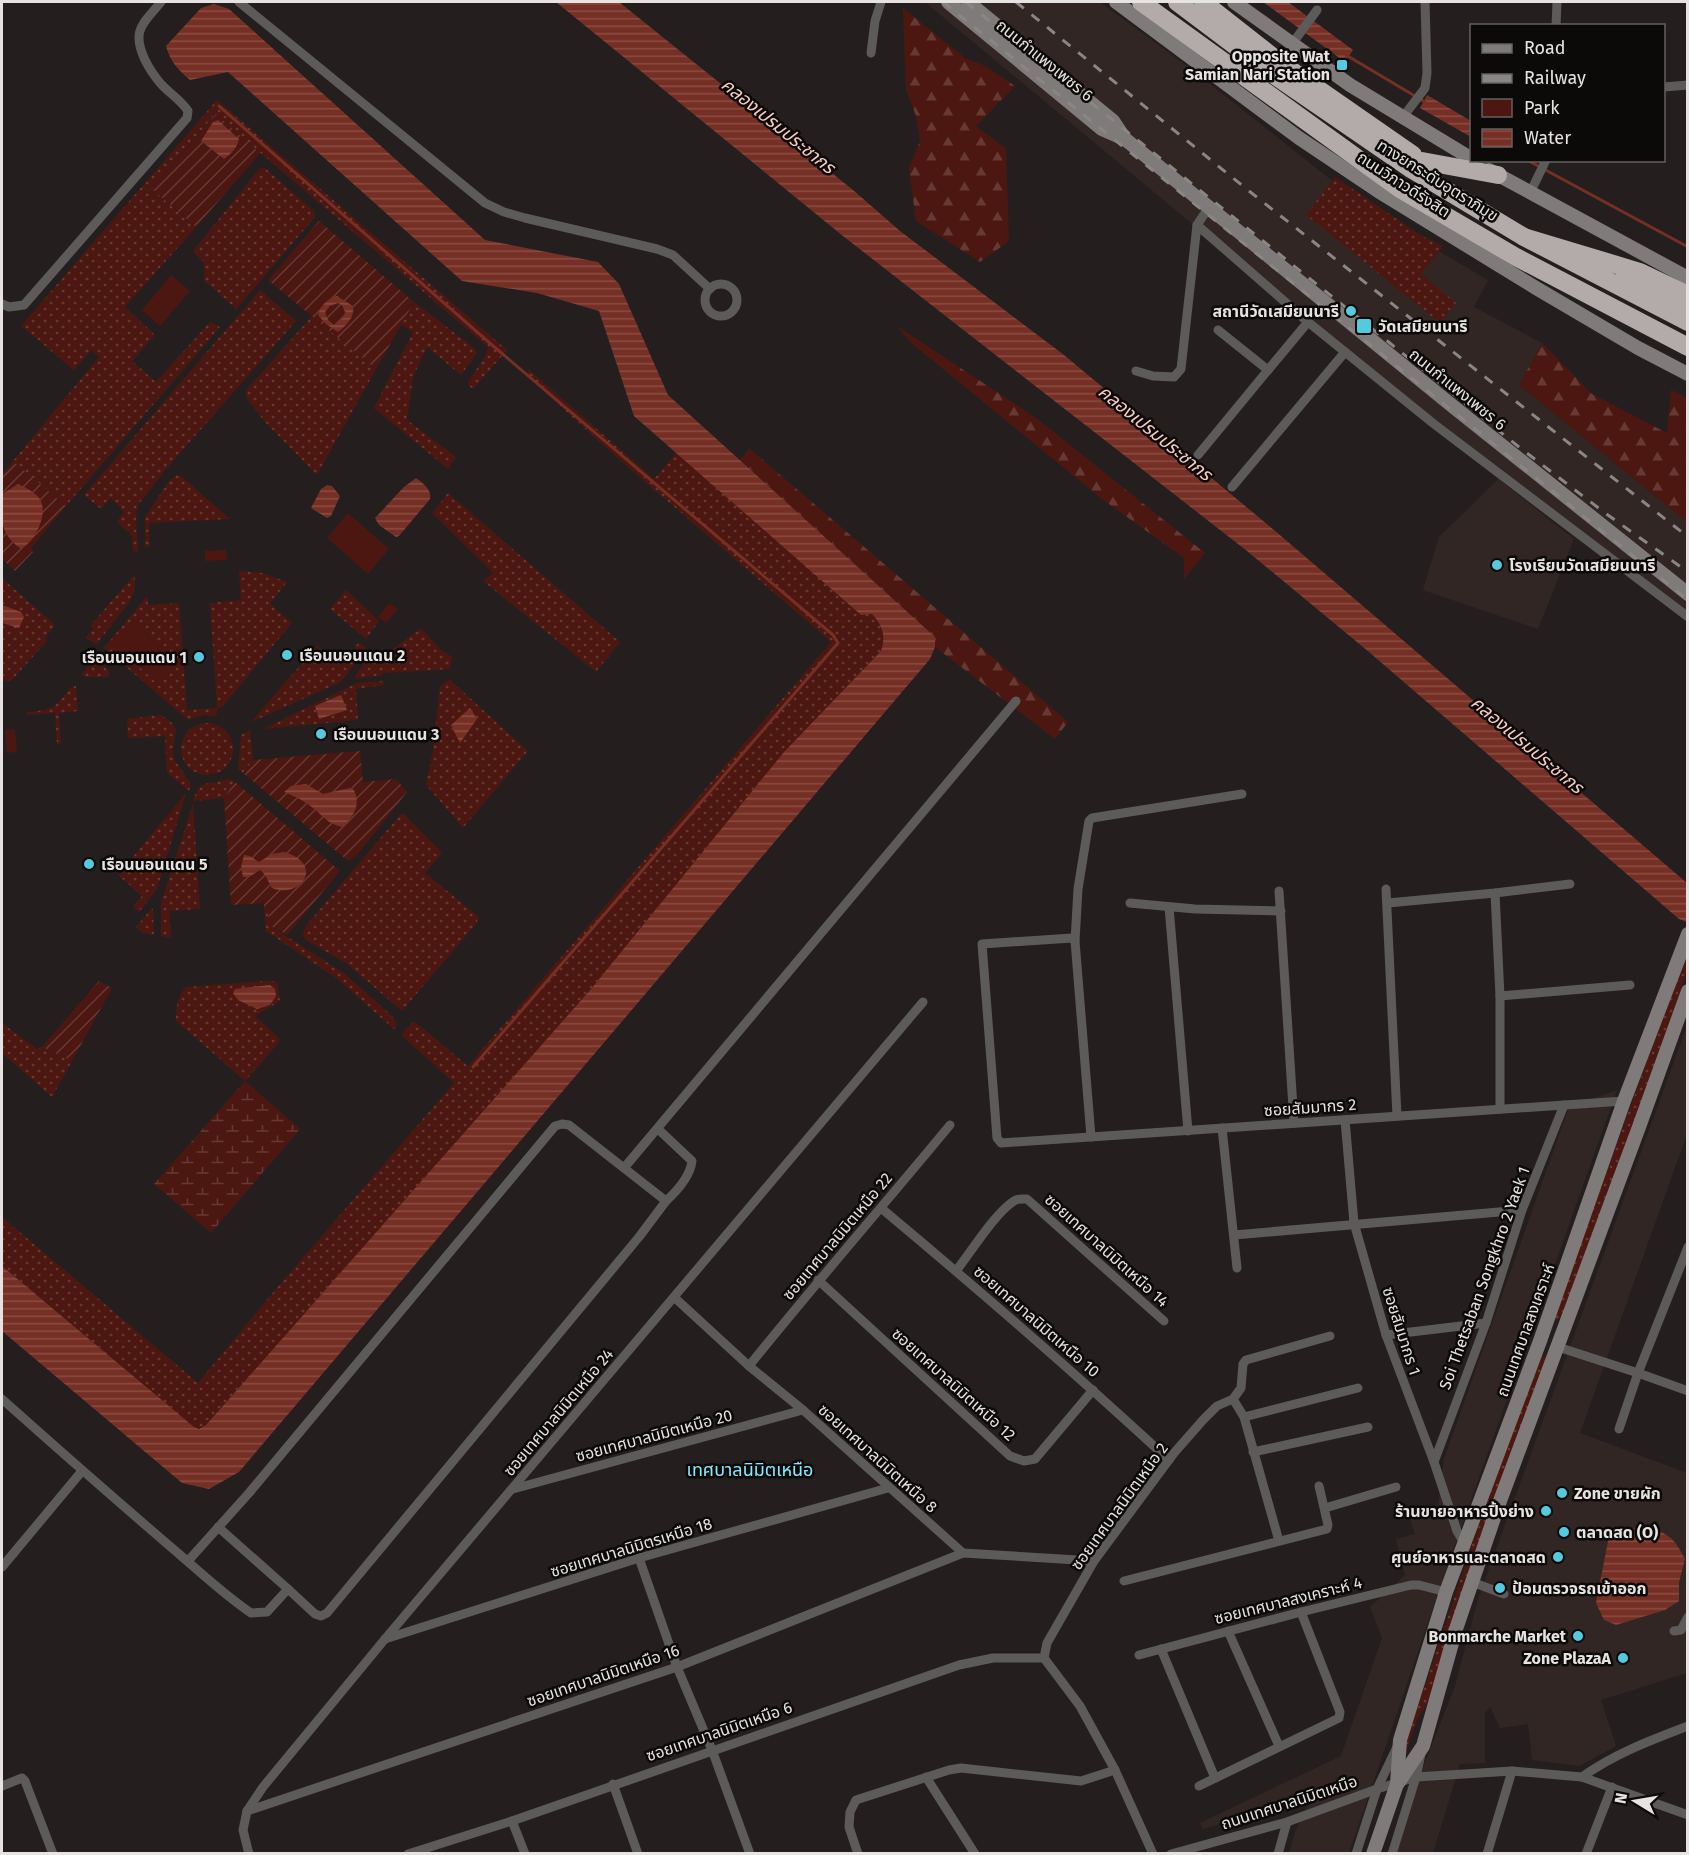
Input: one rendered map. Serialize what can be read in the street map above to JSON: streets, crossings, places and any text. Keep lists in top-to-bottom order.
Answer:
{
  "streets": {
    "highway": ["ทางยกระดับอุตราภิมุข", "ถนนวิภาวดีรังสิต"],
    "street": [
      "ถนนกำแพงเพชร 6",
      "ซอยสัมมากร 2",
      "ซอยเทศบาลนิมิตเหนือ 22",
      "ซอยเทศบาลนิมิตเหนือ 14",
      "Soi Thetsaban Songkhro 2 Yaek 1",
      "ซอยเทศบาลนิมิตเหนือ 10",
      "ถนนเทศบาลสงเคราะห์",
      "ซอยสัมมากร 1",
      "ซอยเทศบาลนิมิตเหนือ 12",
      "ซอยเทศบาลนิมิตเหนือ 24",
      "ซอยเทศบาลนิมิตเหนือ 20",
      "ซอยเทศบาลนิมิตเหนือ 8",
      "ซอยเทศบาลนิมิตเหนือ 2",
      "ซอยเทศบาลนิมิตรเหนือ 18",
      "ซอยเทศบาลสงเคราะห์ 4",
      "ซอยเทศบาลนิมิตเหนือ 16",
      "ซอยเทศบาลนิมิตเหนือ 6",
      "ถนนเทศบาลนิมิตเหนือ"
    ]
  },
  "crossings": [
    ["ซอยสัมมากร 2", "Soi Thetsaban Songkhro 2 Yaek 1"],
    ["ซอยสัมมากร 2", "ถนนเทศบาลสงเคราะห์"],
    ["ซอยสัมมากร 2", "ซอยสัมมากร 1"],
    ["ซอยเทศบาลนิมิตเหนือ 22", "ซอยเทศบาลนิมิตเหนือ 10"],
    ["ซอยเทศบาลนิมิตเหนือ 22", "ซอยเทศบาลนิมิตเหนือ 12"],
    ["ซอยเทศบาลนิมิตเหนือ 22", "ซอยเทศบาลนิมิตเหนือ 8"],
    ["ซอยเทศบาลนิมิตเหนือ 14", "ซอยเทศบาลนิมิตเหนือ 10"],
    ["Soi Thetsaban Songkhro 2 Yaek 1", "ซอยสัมมากร 1"],
    ["ซอยเทศบาลนิมิตเหนือ 10", "ซอยเทศบาลนิมิตเหนือ 12"],
    ["ซอยเทศบาลนิมิตเหนือ 10", "ซอยเทศบาลนิมิตเหนือ 2"],
    ["ถนนเทศบาลสงเคราะห์", "ซอยสัมมากร 1"],
    ["ถนนเทศบาลสงเคราะห์", "ซอยเทศบาลสงเคราะห์ 4"],
    ["ถนนเทศบาลสงเคราะห์", "ถนนเทศบาลนิมิตเหนือ"],
    ["ซอยเทศบาลนิมิตเหนือ 24", "ซอยเทศบาลนิมิตเหนือ 20"],
    ["ซอยเทศบาลนิมิตเหนือ 24", "ซอยเทศบาลนิมิตเหนือ 8"],
    ["ซอยเทศบาลนิมิตเหนือ 24", "ซอยเทศบาลนิมิตรเหนือ 18"],
    ["ซอยเทศบาลนิมิตเหนือ 24", "ซอยเทศบาลนิมิตเหนือ 16"],
    ["ซอยเทศบาลนิมิตเหนือ 20", "ซอยเทศบาลนิมิตเหนือ 8"],
    ["ซอยเทศบาลนิมิตเหนือ 8", "ซอยเทศบาลนิมิตรเหนือ 18"],
    ["ซอยเทศบาลนิมิตเหนือ 8", "ซอยเทศบาลนิมิตเหนือ 16"],
    ["ซอยเทศบาลนิมิตเหนือ 2", "ซอยเทศบาลนิมิตเหนือ 6"]
  ],
  "districts": ["เทศบาลนิมิตเหนือ"],
  "water": ["คลองเปรมประชากร"],
  "places": {
    "transit": ["Opposite Wat Samian Nari Station", "วัดเสมียนนารี"],
    "other": [
      "สถานีวัดเสมียนนารี",
      "โรงเรียนวัดเสมียนนารี",
      "เรือนนอนแดน 2",
      "เรือนนอนแดน 1",
      "เรือนนอนแดน 3",
      "เรือนนอนแดน 5",
      "Zone ขายผัก",
      "ร้านขายอาหารปิ้งย่าง",
      "ตลาดสด (O)",
      "ศูนย์อาหารและตลาดสด",
      "ป้อมตรวจรถเข้าออก",
      "Bonmarche Market",
      "Zone PlazaA"
    ]
  },
  "legend": [
    "Road",
    "Railway",
    "Park",
    "Water"
  ],
  "north": "left"
}
